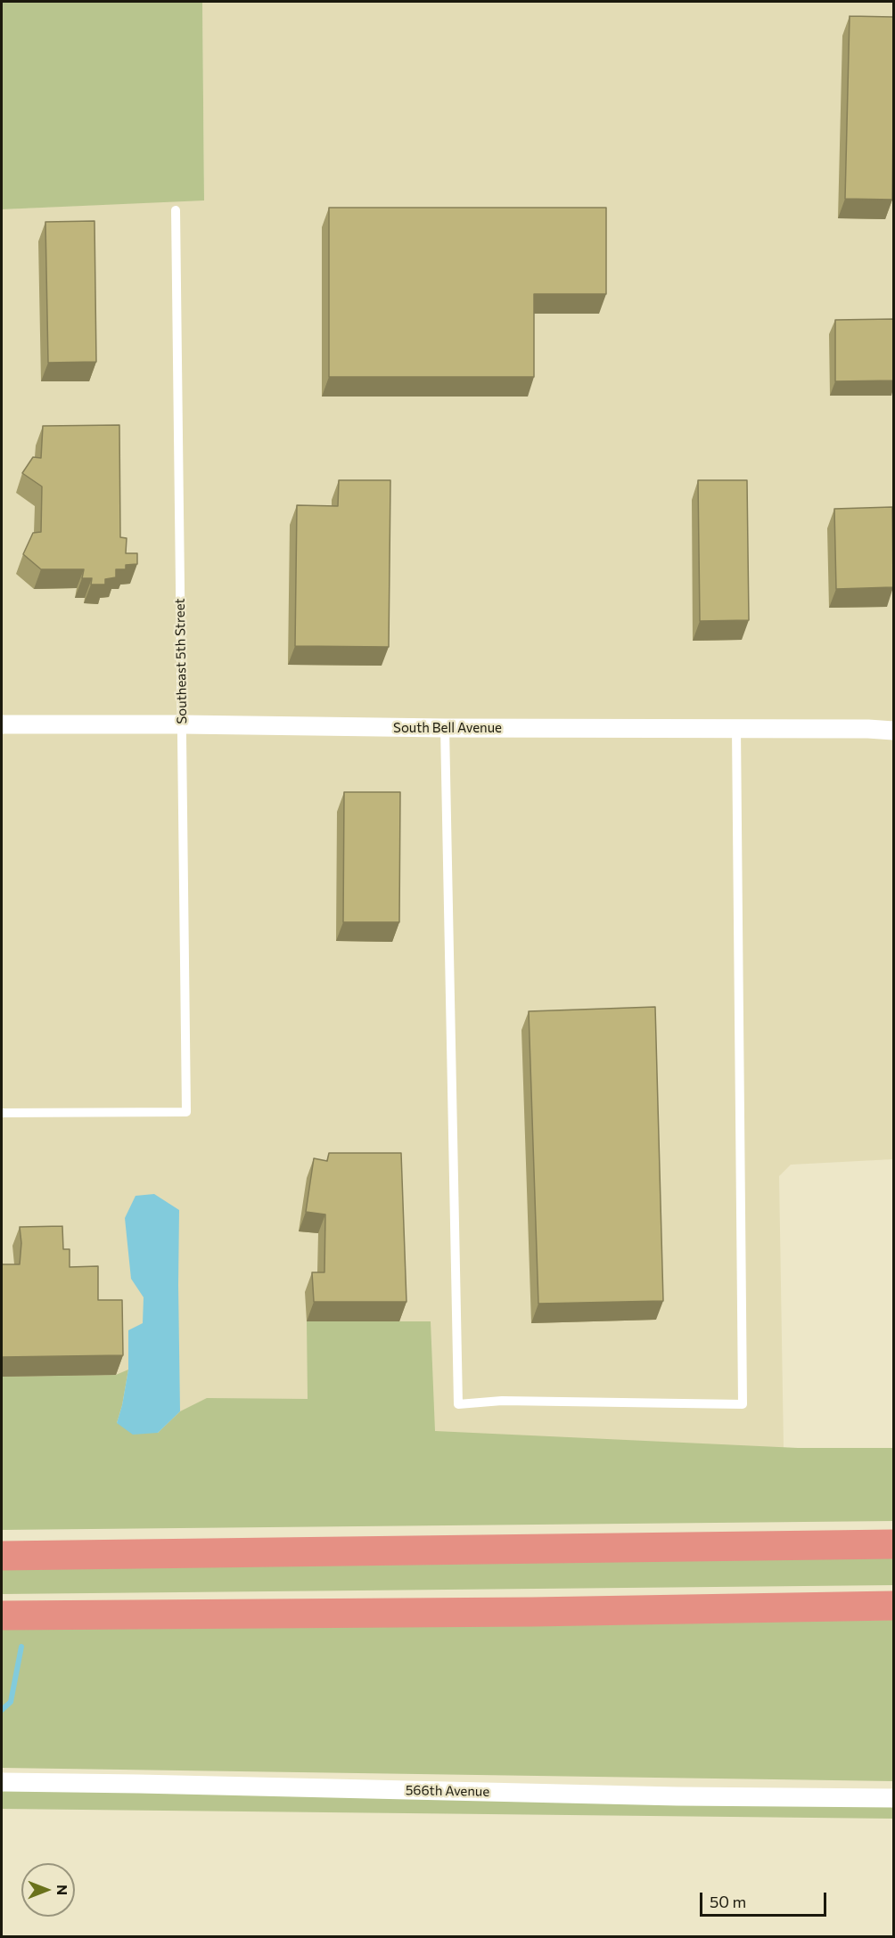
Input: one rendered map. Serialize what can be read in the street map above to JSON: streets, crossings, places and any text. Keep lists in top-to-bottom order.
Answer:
{
  "streets": {
    "street": ["South Bell Avenue", "566th Avenue"],
    "lane": ["Southeast 5th Street"]
  },
  "crossings": [
    ["Southeast 5th Street", "South Bell Avenue"]
  ],
  "scale_bar": "50 m",
  "north": "right"
}
